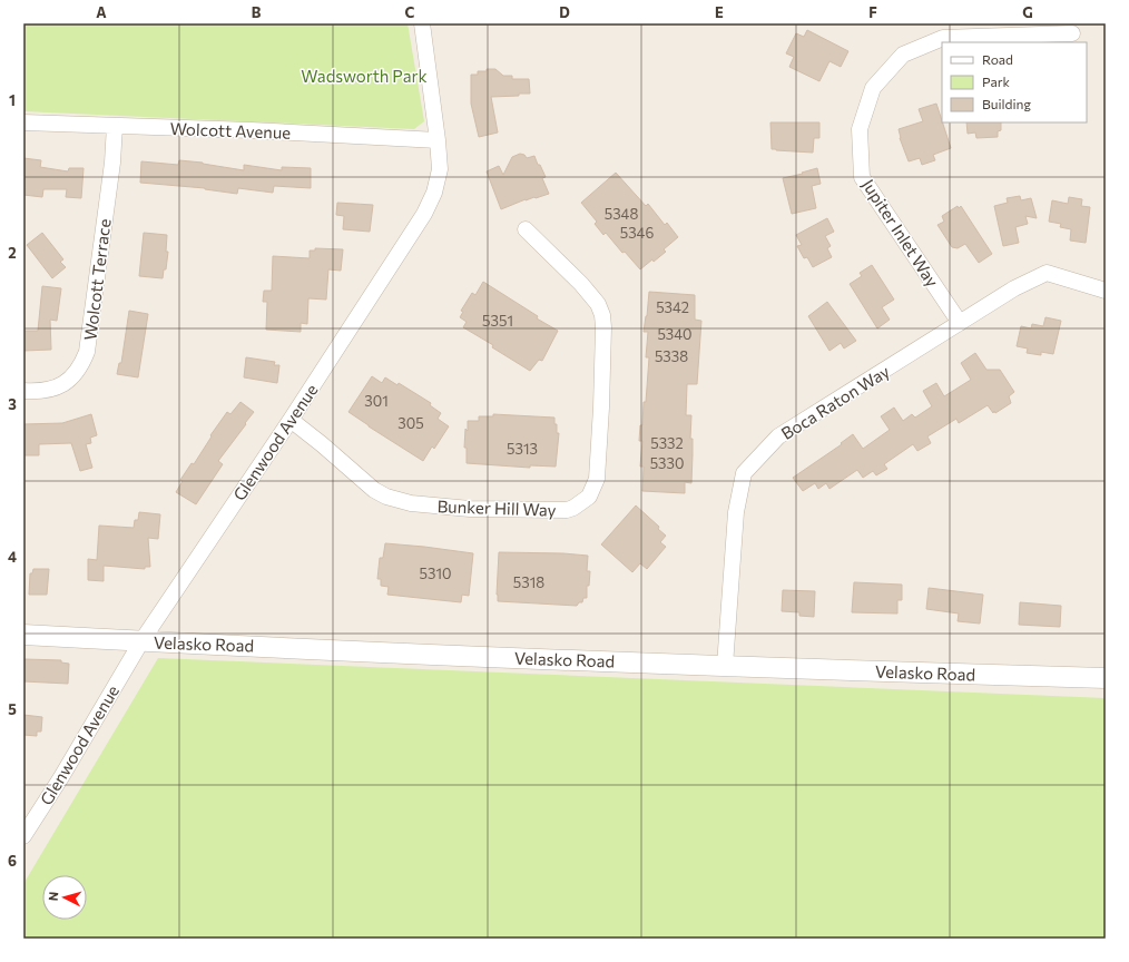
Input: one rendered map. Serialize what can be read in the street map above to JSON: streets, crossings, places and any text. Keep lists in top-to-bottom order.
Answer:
{
  "streets": {
    "street": [
      "Wolcott Avenue",
      "Jupiter Inlet Way",
      "Wolcott Terrace",
      "Boca Raton Way",
      "Glenwood Avenue",
      "Bunker Hill Way",
      "Velasko Road"
    ]
  },
  "crossings": [
    ["Wolcott Avenue", "Wolcott Terrace"],
    ["Wolcott Avenue", "Glenwood Avenue"],
    ["Jupiter Inlet Way", "Boca Raton Way"],
    ["Boca Raton Way", "Velasko Road"],
    ["Glenwood Avenue", "Bunker Hill Way"],
    ["Glenwood Avenue", "Velasko Road"]
  ],
  "parks": ["Wadsworth Park"],
  "house_numbers": [
    "5348",
    "5346",
    "5342",
    "5351",
    "5340",
    "5338",
    "301",
    "305",
    "5332",
    "5313",
    "5330",
    "5310",
    "5318"
  ],
  "legend": ["Road", "Park", "Building"],
  "north": "left",
  "grid": {
    "columns": [
      "A",
      "B",
      "C",
      "D",
      "E",
      "F",
      "G"
    ],
    "rows": [
      "1",
      "2",
      "3",
      "4",
      "5",
      "6"
    ]
  }
}
